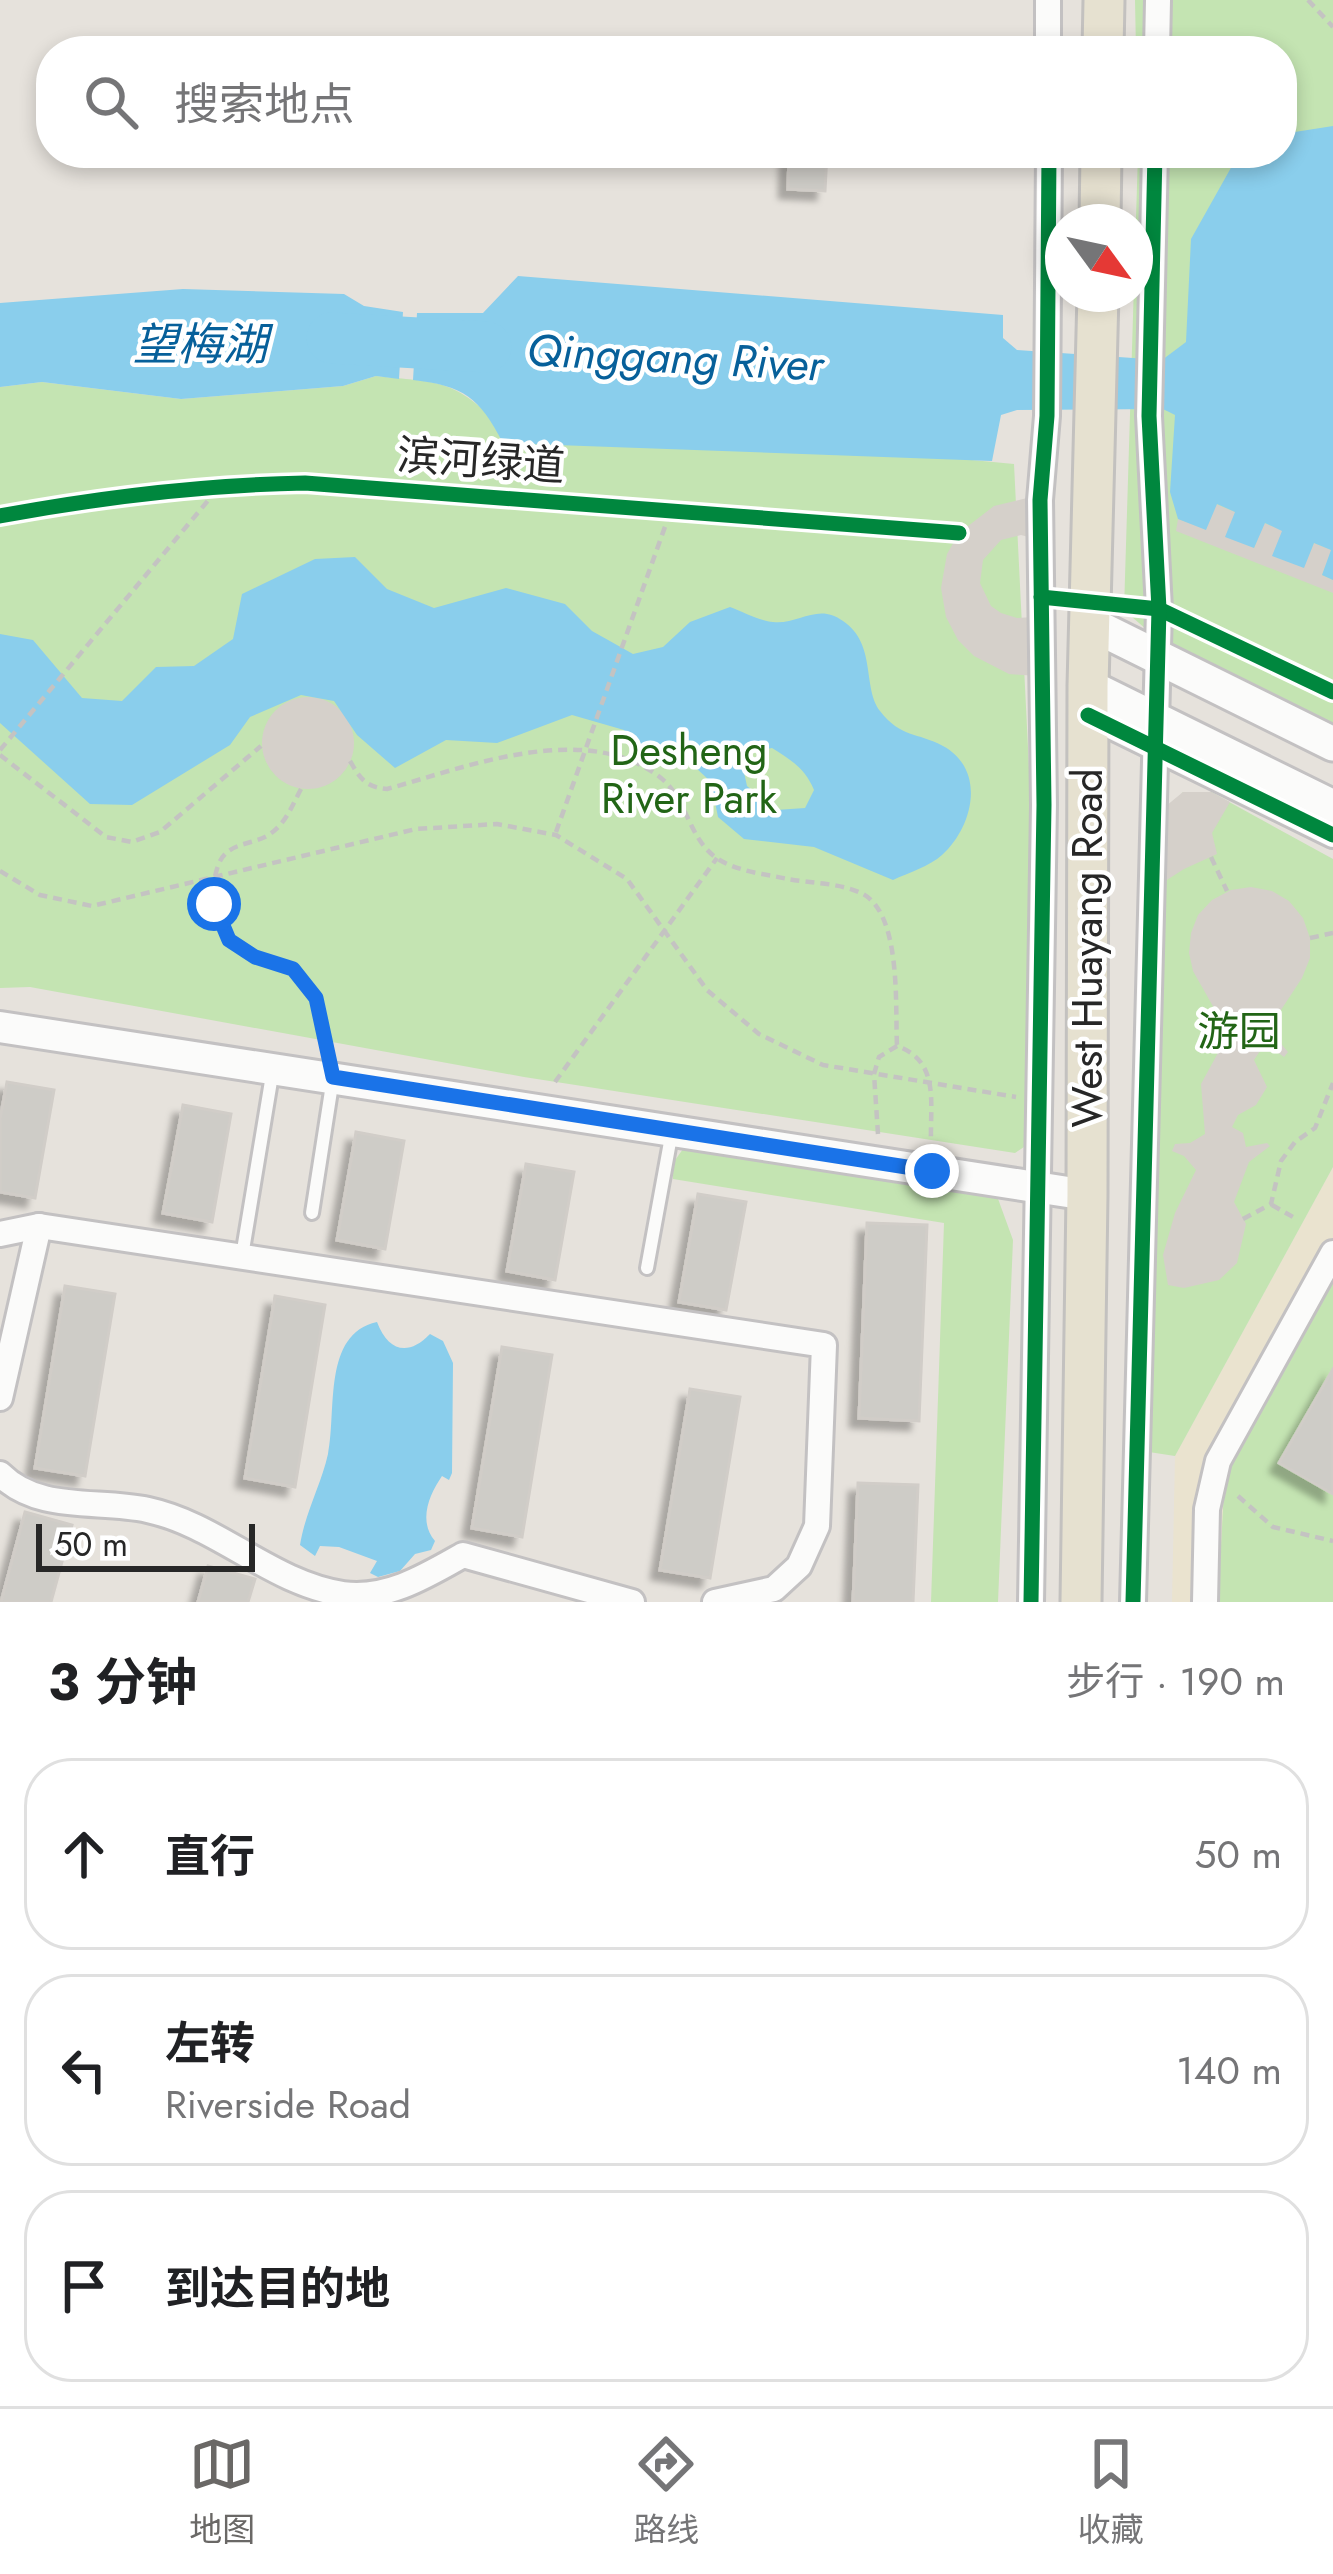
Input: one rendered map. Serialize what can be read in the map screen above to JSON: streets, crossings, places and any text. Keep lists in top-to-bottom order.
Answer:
{
  "streets": {
    "main road": ["West Huayang Road"],
    "cycle path": ["滨河绿道"]
  },
  "water": ["望梅湖", "Qinggang River"],
  "parks": ["Desheng River Park", "游园"],
  "scale_bar": "50 m",
  "north": "bottom right",
  "page": {
    "search": "搜索地点",
    "scale": "50 m",
    "heading": ["3 分钟", "步行 · 190 m"],
    "list": [
      ["直行", "50 m"],
      ["左转", "Riverside Road", "140 m"],
      "到达目的地"
    ],
    "nav": ["地图", "路线", "收藏"]
  }
}
